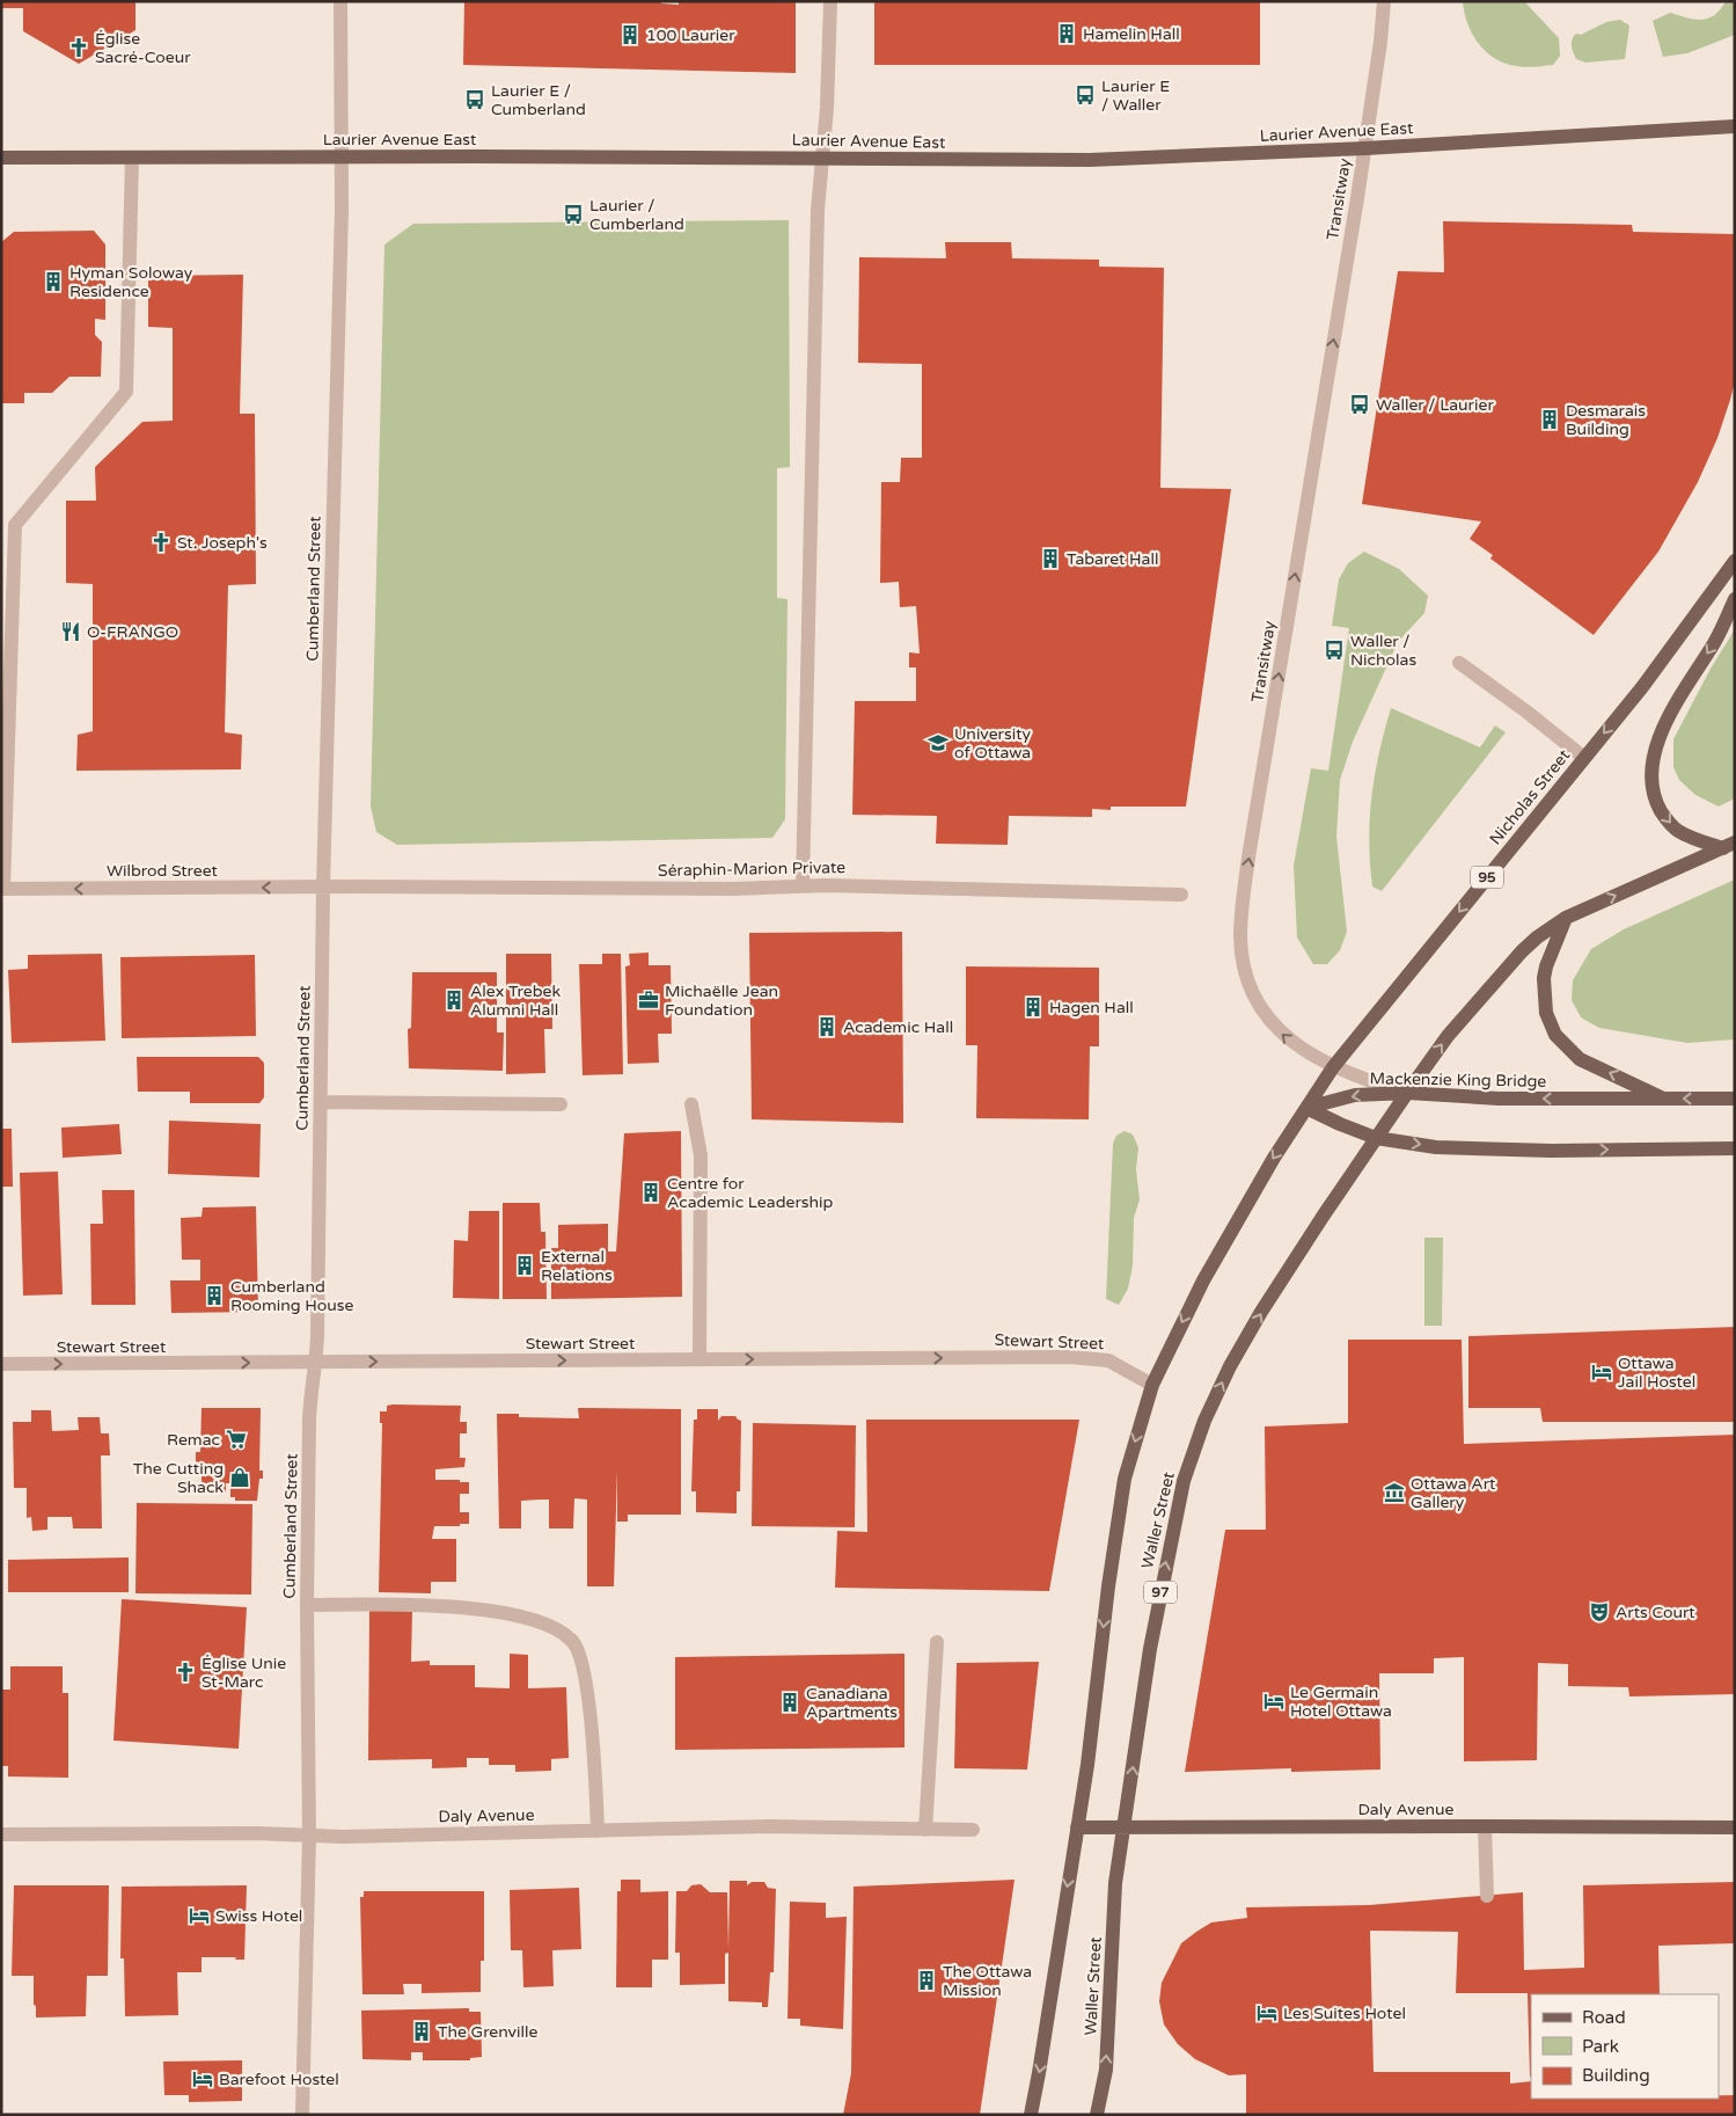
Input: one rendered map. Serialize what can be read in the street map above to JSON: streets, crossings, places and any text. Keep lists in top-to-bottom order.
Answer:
{
  "streets": {
    "main road": [
      "Laurier Avenue East",
      "Nicholas Street",
      "95",
      "Mackenzie King Bridge",
      "Waller Street",
      "97",
      "Daly Avenue"
    ],
    "street": [
      "Transitway",
      "Cumberland Street",
      "Séraphin-Marion Private",
      "Wilbrod Street",
      "Stewart Street"
    ]
  },
  "crossings": [
    ["Laurier Avenue East", "Transitway"],
    ["Laurier Avenue East", "Cumberland Street"],
    ["Transitway", "Nicholas Street"],
    ["Transitway", "Mackenzie King Bridge"],
    ["Transitway", "Waller Street"],
    ["Cumberland Street", "Séraphin-Marion Private"],
    ["Cumberland Street", "Wilbrod Street"],
    ["Cumberland Street", "Stewart Street"],
    ["Cumberland Street", "Daly Avenue"],
    ["Nicholas Street", "Mackenzie King Bridge"],
    ["Séraphin-Marion Private", "Wilbrod Street"],
    ["Mackenzie King Bridge", "Waller Street"],
    ["Waller Street", "Daly Avenue"]
  ],
  "one_way": ["Transitway", "Wilbrod Street", "Stewart Street"],
  "places": {
    "building": [
      "Hamelin Hall",
      "100 Laurier",
      "Hyman Soloway Residence",
      "Desmarais Building",
      "Tabaret Hall",
      "Alex Trebek Alumni Hall",
      "Hagen Hall",
      "Academic Hall",
      "Centre for Academic Leadership",
      "External Relations",
      "Cumberland Rooming House",
      "Canadiana Apartments",
      "The Ottawa Mission",
      "The Grenville"
    ],
    "church": ["Église Sacré-Coeur", "St. Joseph's", "Église Unie St-Marc"],
    "bus stop": [
      "Laurier E / Waller",
      "Laurier E / Cumberland",
      "Laurier / Cumberland",
      "Waller / Laurier",
      "Waller / Nicholas"
    ],
    "restaurant": ["O-FRANGO"],
    "school or university": ["University of Ottawa"],
    "office": ["Michaëlle Jean Foundation"],
    "hotel": [
      "Ottawa Jail Hostel",
      "Le Germain Hotel Ottawa",
      "Swiss Hotel",
      "Les Suites Hotel",
      "Barefoot Hostel"
    ],
    "supermarket": ["Remac"],
    "shop": ["The Cutting Shack"],
    "museum": ["Ottawa Art Gallery"],
    "theatre": ["Arts Court"]
  },
  "legend": ["Road", "Park", "Building"]
}
